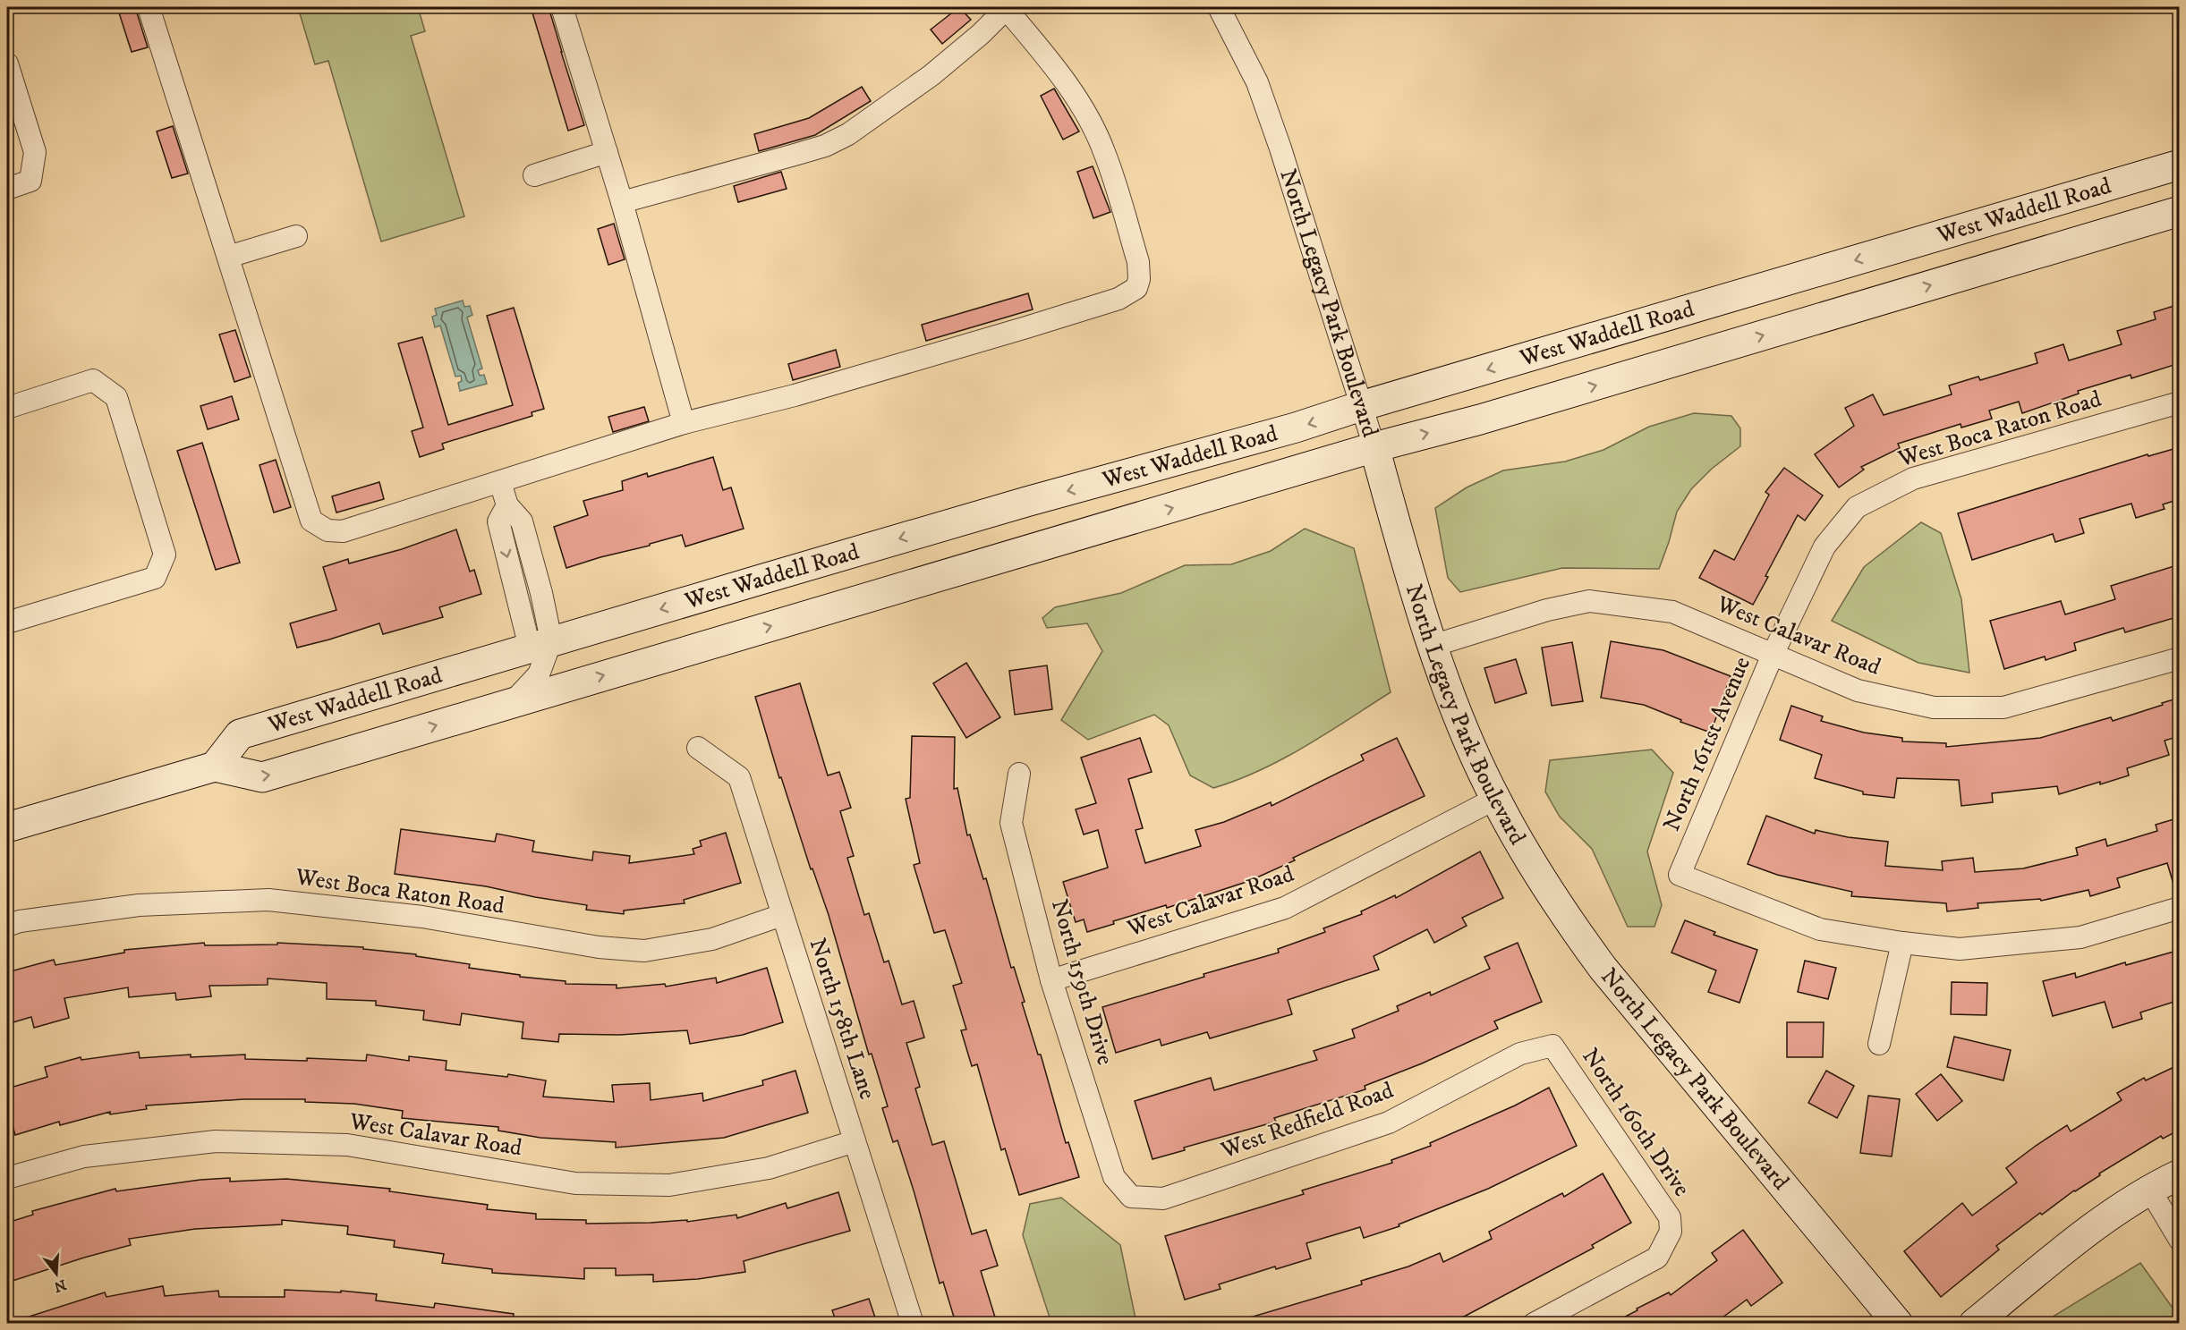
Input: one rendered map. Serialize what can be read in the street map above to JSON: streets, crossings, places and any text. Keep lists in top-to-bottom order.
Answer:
{
  "streets": {
    "main road": ["West Waddell Road", "North Legacy Park Boulevard"],
    "street": [
      "West Boca Raton Road",
      "West Calavar Road",
      "North 161tst Avenue",
      "North 159th Drive",
      "North 158th Lane",
      "West Redfield Road",
      "North 160th Drive"
    ]
  },
  "crossings": [
    ["West Waddell Road", "North Legacy Park Boulevard"],
    ["North Legacy Park Boulevard", "West Calavar Road"],
    ["West Boca Raton Road", "North 161tst Avenue"],
    ["West Boca Raton Road", "North 158th Lane"],
    ["West Calavar Road", "North 161tst Avenue"],
    ["West Calavar Road", "North 159th Drive"],
    ["West Calavar Road", "North 158th Lane"],
    ["North 159th Drive", "West Redfield Road"],
    ["West Redfield Road", "North 160th Drive"]
  ],
  "north": "bottom"
}
